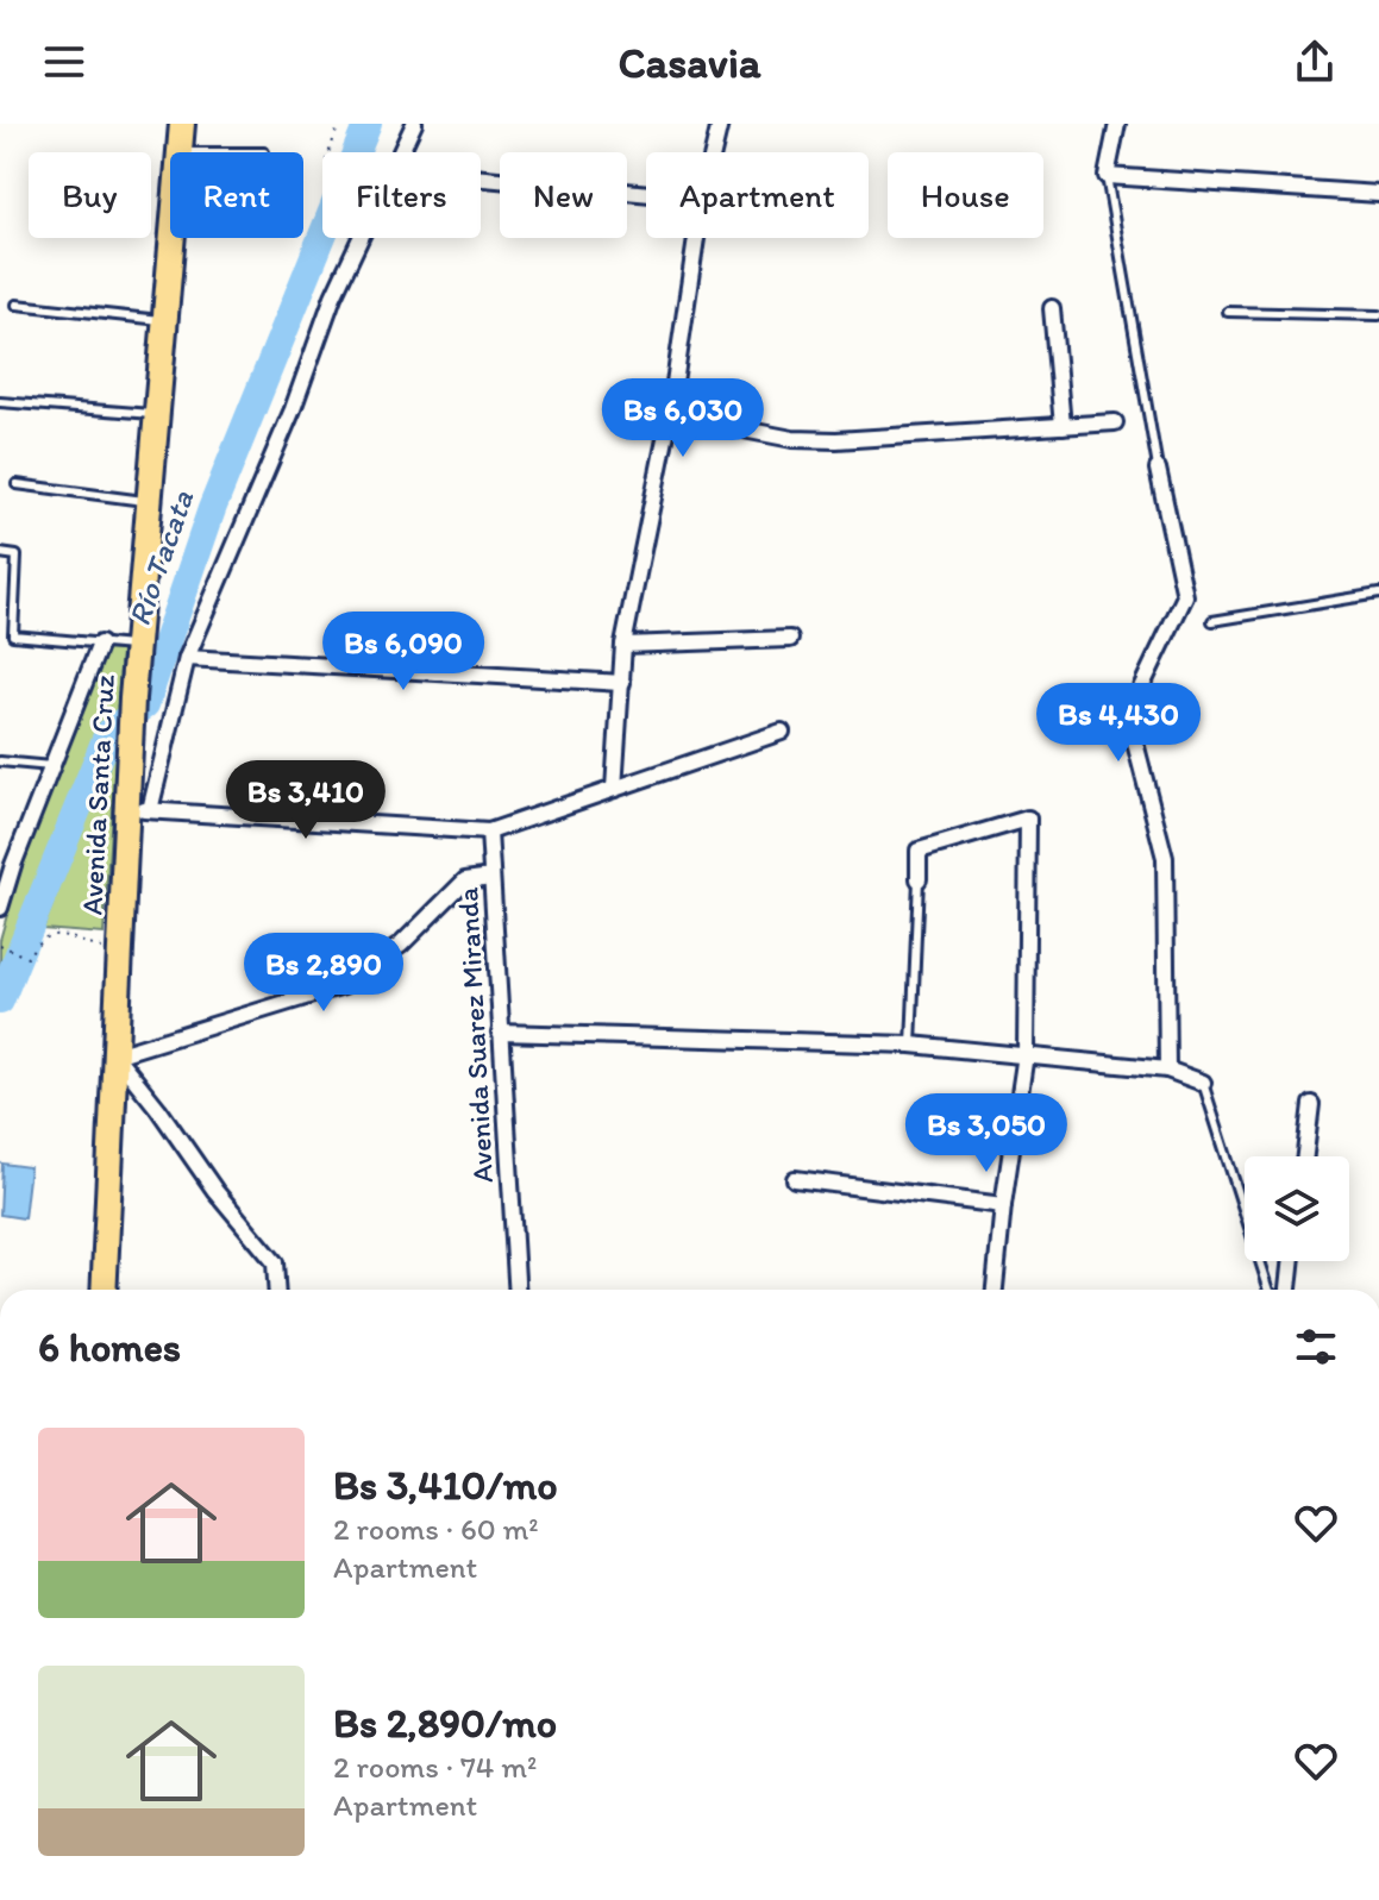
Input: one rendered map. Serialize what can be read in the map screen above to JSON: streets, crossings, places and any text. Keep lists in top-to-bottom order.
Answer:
{
  "streets": {
    "main road": ["Avenida Santa Cruz"],
    "street": ["Avenida Suarez Miranda"]
  },
  "water": ["Río Tacata"],
  "page": {
    "header": "Casavia",
    "chip": [
      "Buy",
      "Rent",
      "Filters",
      "New",
      "Apartment",
      "House"
    ],
    "price": [
      "Bs 6,030",
      "Bs 6,090",
      "Bs 4,430",
      "Bs 3,410",
      "Bs 2,890",
      "Bs 3,050"
    ],
    "heading": "6 homes",
    "list": [
      {
        "name": "Bs 3,410/mo",
        "note": "2 rooms · 60 m² · Apartment"
      },
      {
        "name": "Bs 2,890/mo",
        "note": "2 rooms · 74 m² · Apartment"
      }
    ]
  }
}
